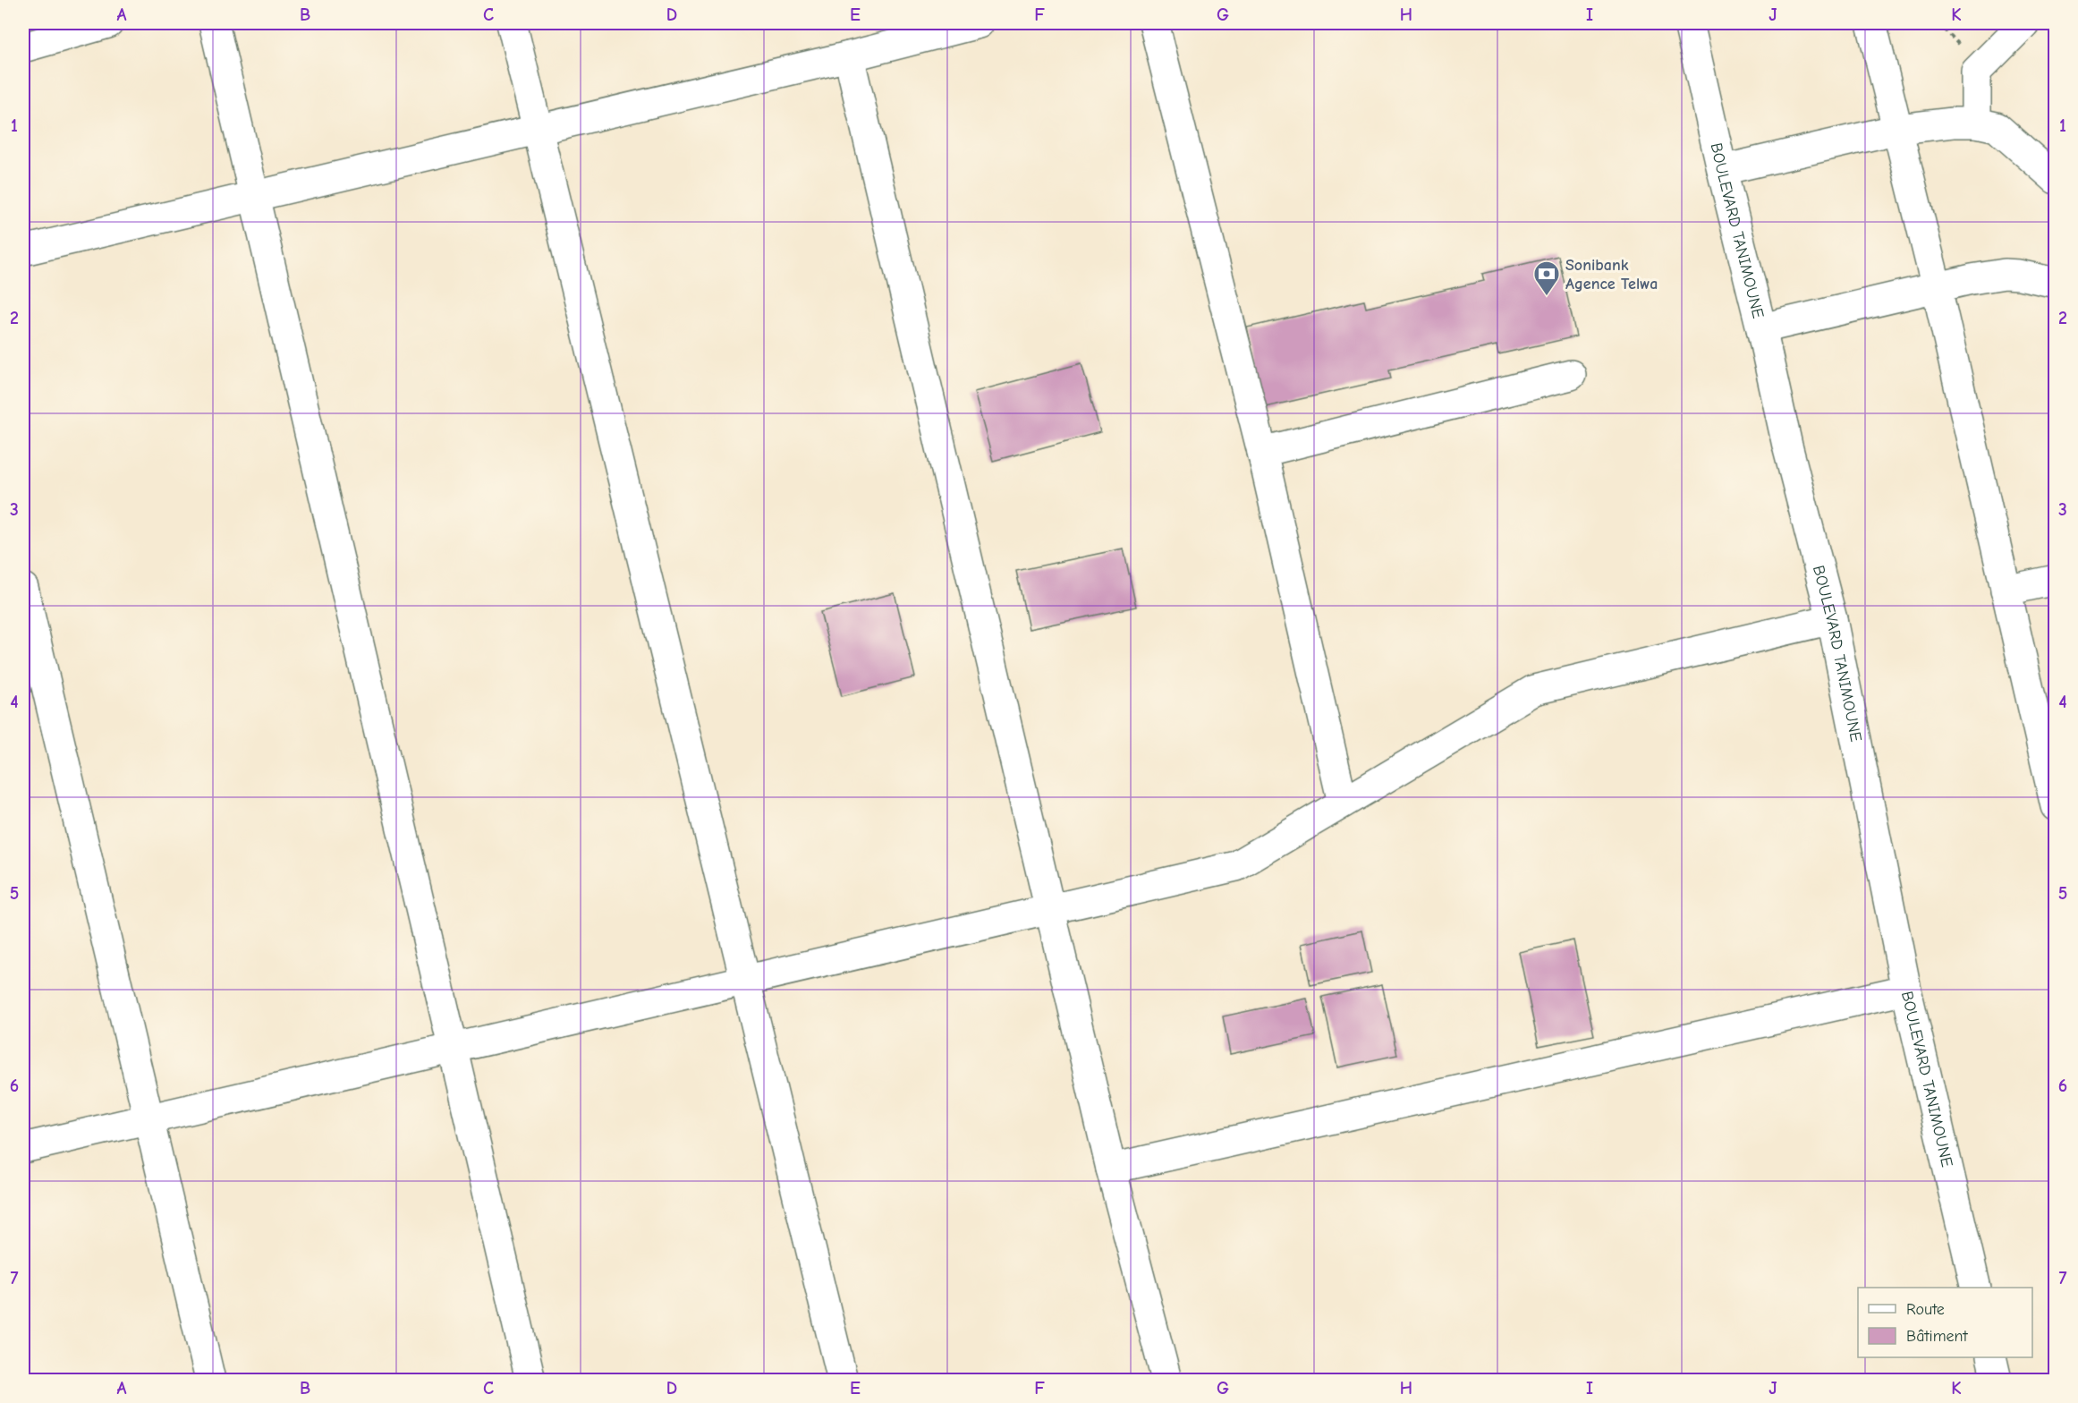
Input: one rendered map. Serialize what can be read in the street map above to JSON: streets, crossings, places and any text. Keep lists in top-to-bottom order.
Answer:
{
  "streets": {
    "street": ["BOULEVARD TANIMOUNE"]
  },
  "places": {
    "bank": ["Sonibank Agence Telwa"]
  },
  "legend": ["Route", "Bâtiment"],
  "grid": {
    "columns": [
      "A",
      "B",
      "C",
      "D",
      "E",
      "F",
      "G",
      "H",
      "I",
      "J",
      "K"
    ],
    "rows": [
      "1",
      "2",
      "3",
      "4",
      "5",
      "6",
      "7"
    ]
  }
}
